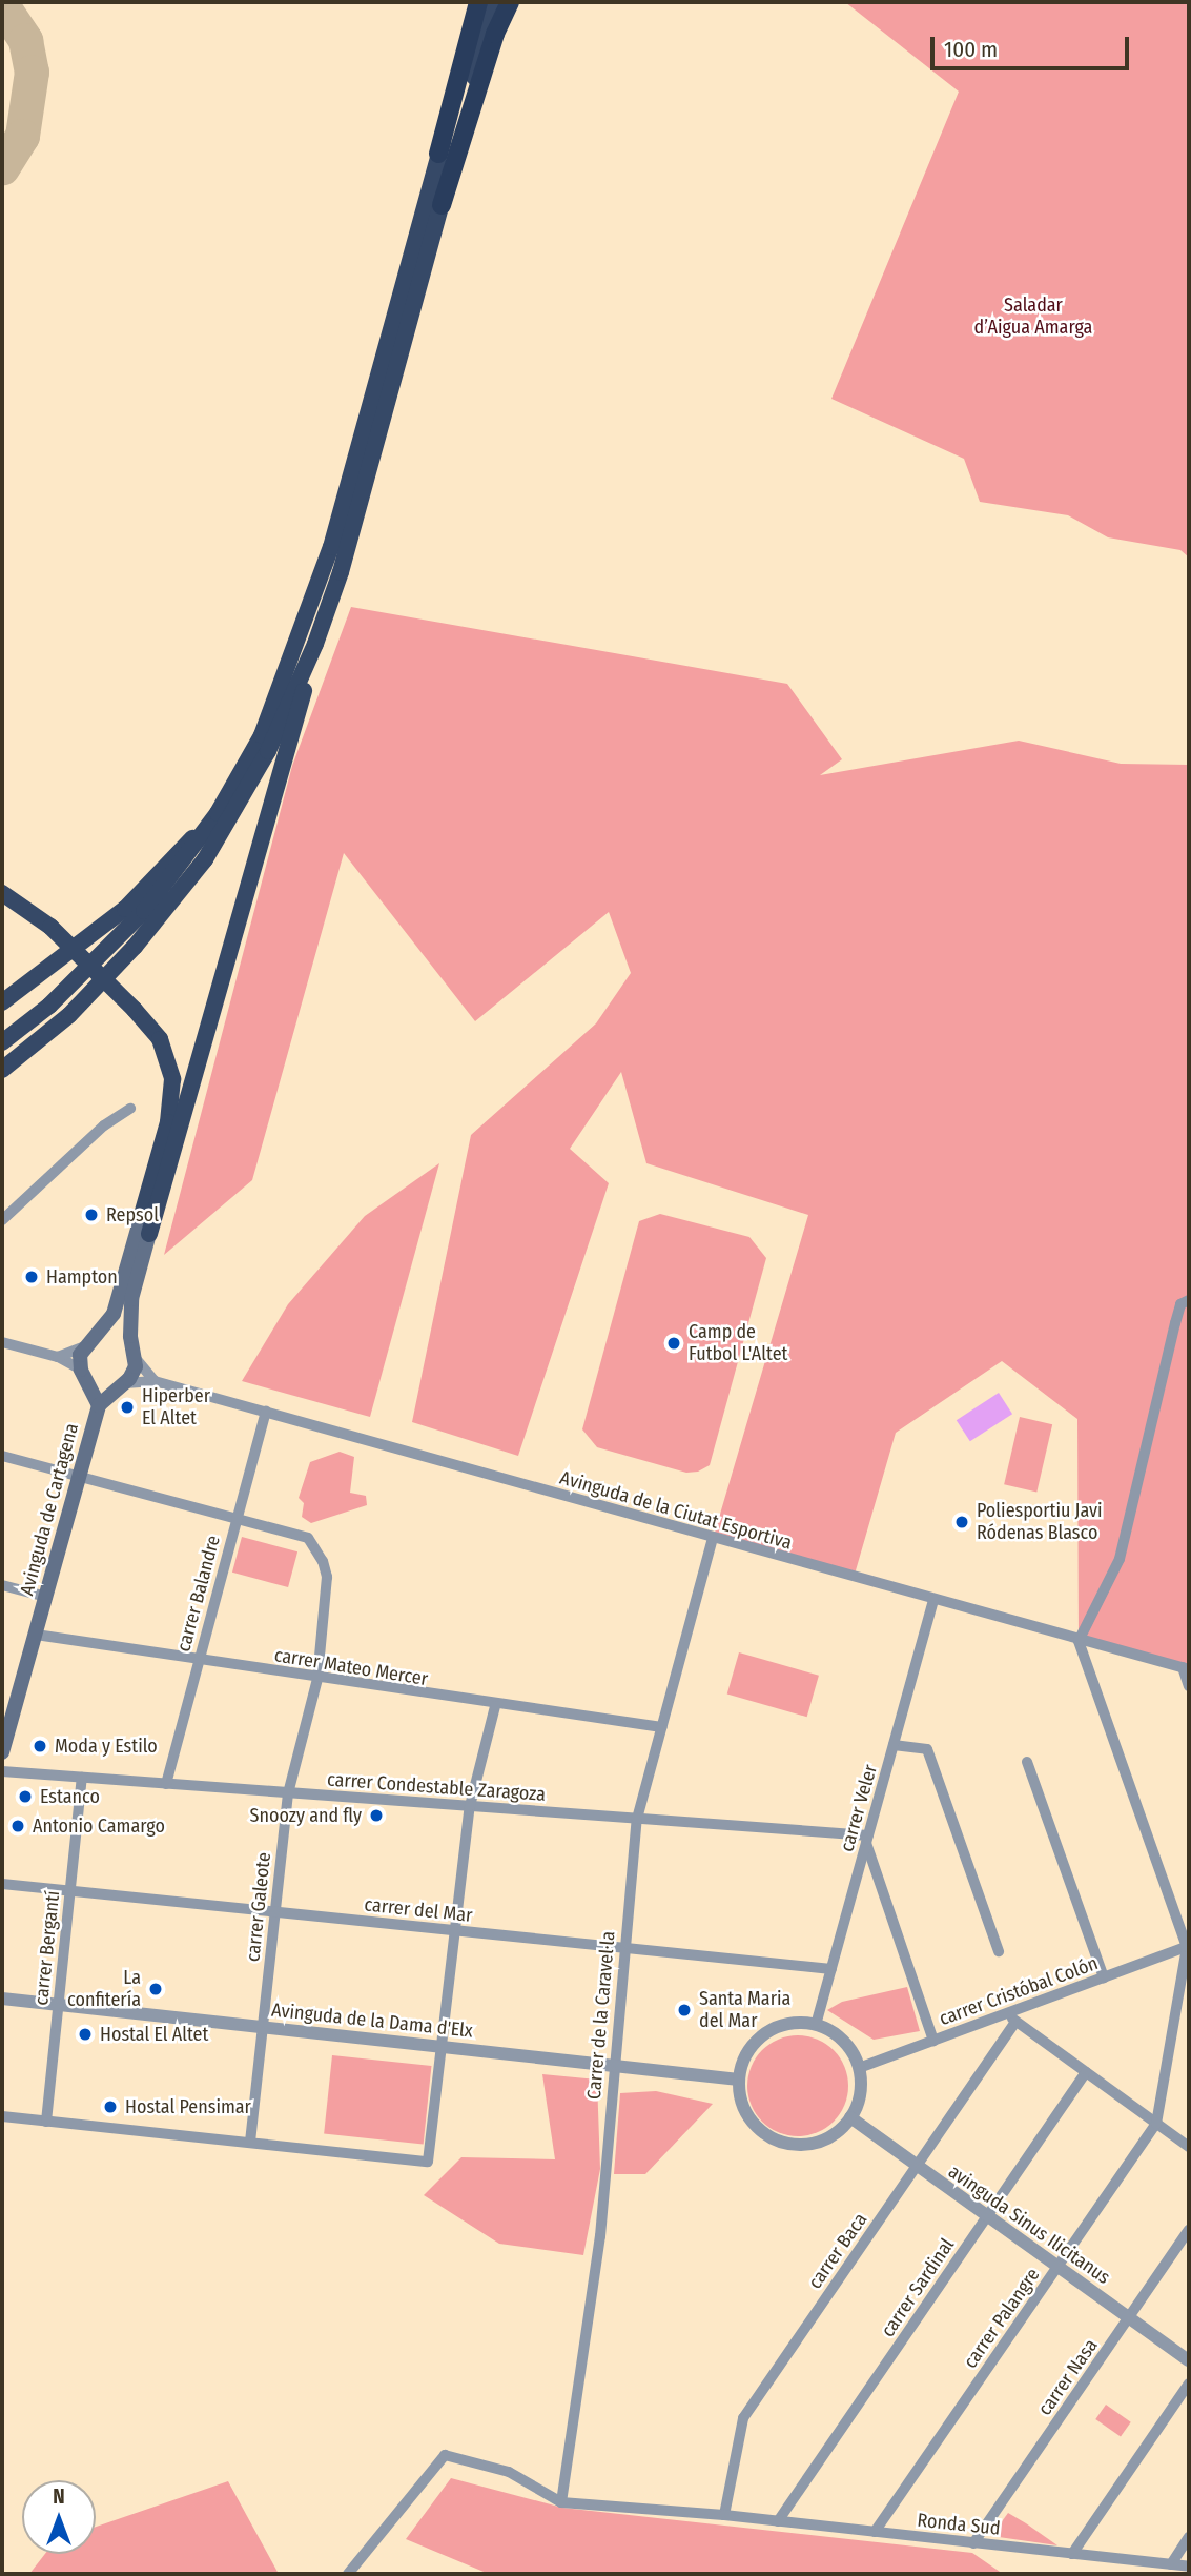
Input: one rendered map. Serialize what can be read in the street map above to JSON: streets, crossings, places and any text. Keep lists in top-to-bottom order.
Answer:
{
  "streets": {
    "main road": ["Avinguda de Cartagena"],
    "street": [
      "Avinguda de la Ciutat Esportiva",
      "carrer Balandre",
      "carrer Mateo Mercer",
      "carrer Condestable Zaragoza",
      "carrer Veler",
      "carrer Galeote",
      "carrer del Mar",
      "carrer Bergantí",
      "carrer Cristóbal Colón",
      "Carrer de la Caravel·la",
      "Avinguda de la Dama d'Elx",
      "avinguda Sinus Ilicitanus",
      "carrer Baca",
      "carrer Sardinal",
      "carrer Palangre",
      "carrer Nasa",
      "Ronda Sud"
    ]
  },
  "crossings": [
    ["Avinguda de Cartagena", "carrer Mateo Mercer"],
    ["Avinguda de la Ciutat Esportiva", "carrer Balandre"],
    ["Avinguda de la Ciutat Esportiva", "carrer Veler"],
    ["Avinguda de la Ciutat Esportiva", "Carrer de la Caravel·la"],
    ["carrer Balandre", "carrer Mateo Mercer"],
    ["carrer Balandre", "carrer Condestable Zaragoza"],
    ["carrer Balandre", "carrer Galeote"],
    ["carrer Mateo Mercer", "carrer Galeote"],
    ["carrer Mateo Mercer", "Carrer de la Caravel·la"],
    ["carrer Condestable Zaragoza", "carrer Veler"],
    ["carrer Condestable Zaragoza", "carrer Galeote"],
    ["carrer Condestable Zaragoza", "carrer Bergantí"],
    ["carrer Condestable Zaragoza", "Carrer de la Caravel·la"],
    ["carrer Veler", "carrer del Mar"],
    ["carrer Veler", "carrer Cristóbal Colón"],
    ["carrer Veler", "Avinguda de la Dama d'Elx"],
    ["carrer Veler", "avinguda Sinus Ilicitanus"],
    ["carrer Galeote", "carrer del Mar"],
    ["carrer Galeote", "Avinguda de la Dama d'Elx"],
    ["carrer del Mar", "carrer Bergantí"],
    ["carrer del Mar", "Carrer de la Caravel·la"],
    ["carrer Bergantí", "Avinguda de la Dama d'Elx"],
    ["carrer Cristóbal Colón", "Avinguda de la Dama d'Elx"],
    ["carrer Cristóbal Colón", "avinguda Sinus Ilicitanus"],
    ["Carrer de la Caravel·la", "Avinguda de la Dama d'Elx"],
    ["Carrer de la Caravel·la", "Ronda Sud"],
    ["Avinguda de la Dama d'Elx", "avinguda Sinus Ilicitanus"],
    ["avinguda Sinus Ilicitanus", "carrer Baca"],
    ["avinguda Sinus Ilicitanus", "carrer Sardinal"],
    ["avinguda Sinus Ilicitanus", "carrer Palangre"],
    ["avinguda Sinus Ilicitanus", "carrer Nasa"],
    ["carrer Baca", "Ronda Sud"],
    ["carrer Sardinal", "Ronda Sud"],
    ["carrer Palangre", "Ronda Sud"],
    ["carrer Nasa", "Ronda Sud"]
  ],
  "parks": ["Saladar d’Aigua Amarga"],
  "places": [
    "Repsol",
    "Hampton",
    "Camp de Futbol L'Altet",
    "Hiperber El Altet",
    "Poliesportiu Javi Ródenas Blasco",
    "Moda y Estilo",
    "Estanco",
    "Snoozy and fly",
    "Antonio Camargo",
    "La confitería",
    "Santa Maria del Mar",
    "Hostal El Altet",
    "Hostal Pensimar"
  ],
  "scale_bar": "100 m",
  "north": "top"
}
